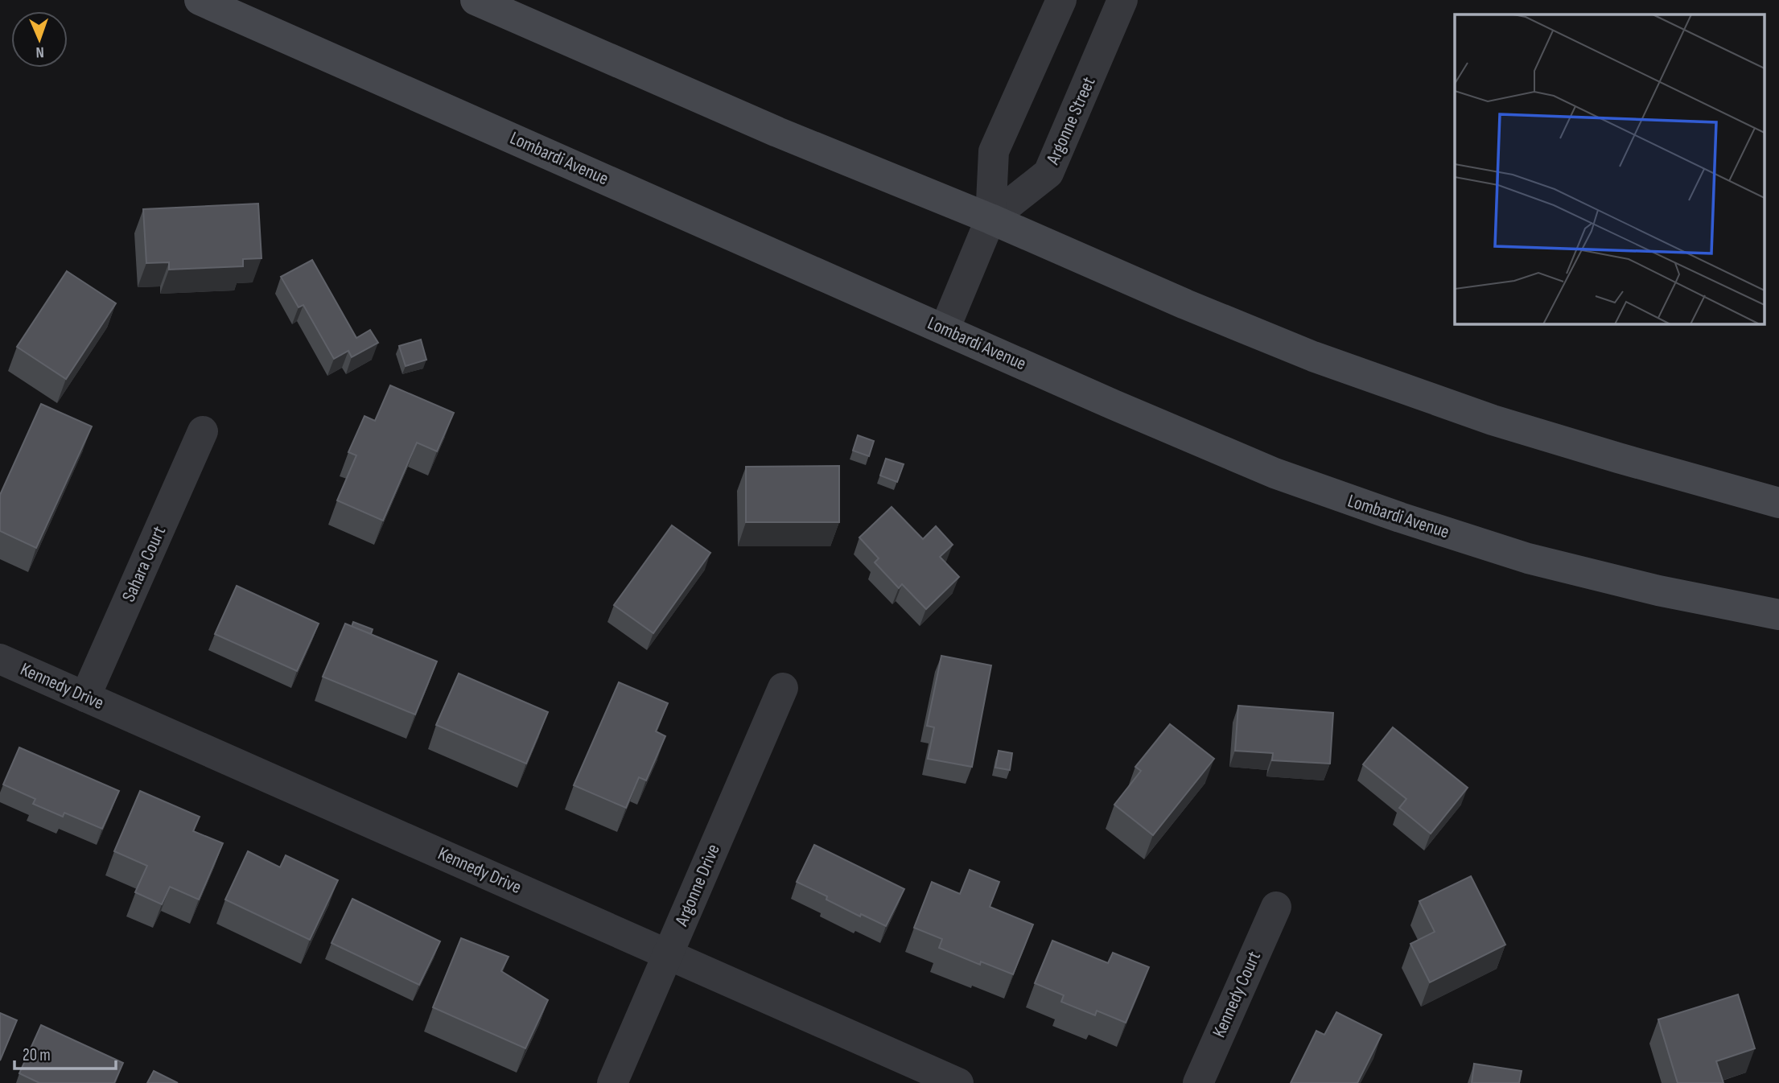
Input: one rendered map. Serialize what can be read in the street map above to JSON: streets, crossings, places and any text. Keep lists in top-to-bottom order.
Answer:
{
  "streets": {
    "main road": ["Lombardi Avenue"],
    "street": [
      "Argonne Street",
      "Sahara Court",
      "Kennedy Drive",
      "Argonne Drive",
      "Kennedy Court"
    ]
  },
  "crossings": [
    ["Argonne Street", "Lombardi Avenue"],
    ["Sahara Court", "Kennedy Drive"],
    ["Kennedy Drive", "Argonne Drive"]
  ],
  "scale_bar": "20 m",
  "north": "bottom"
}
